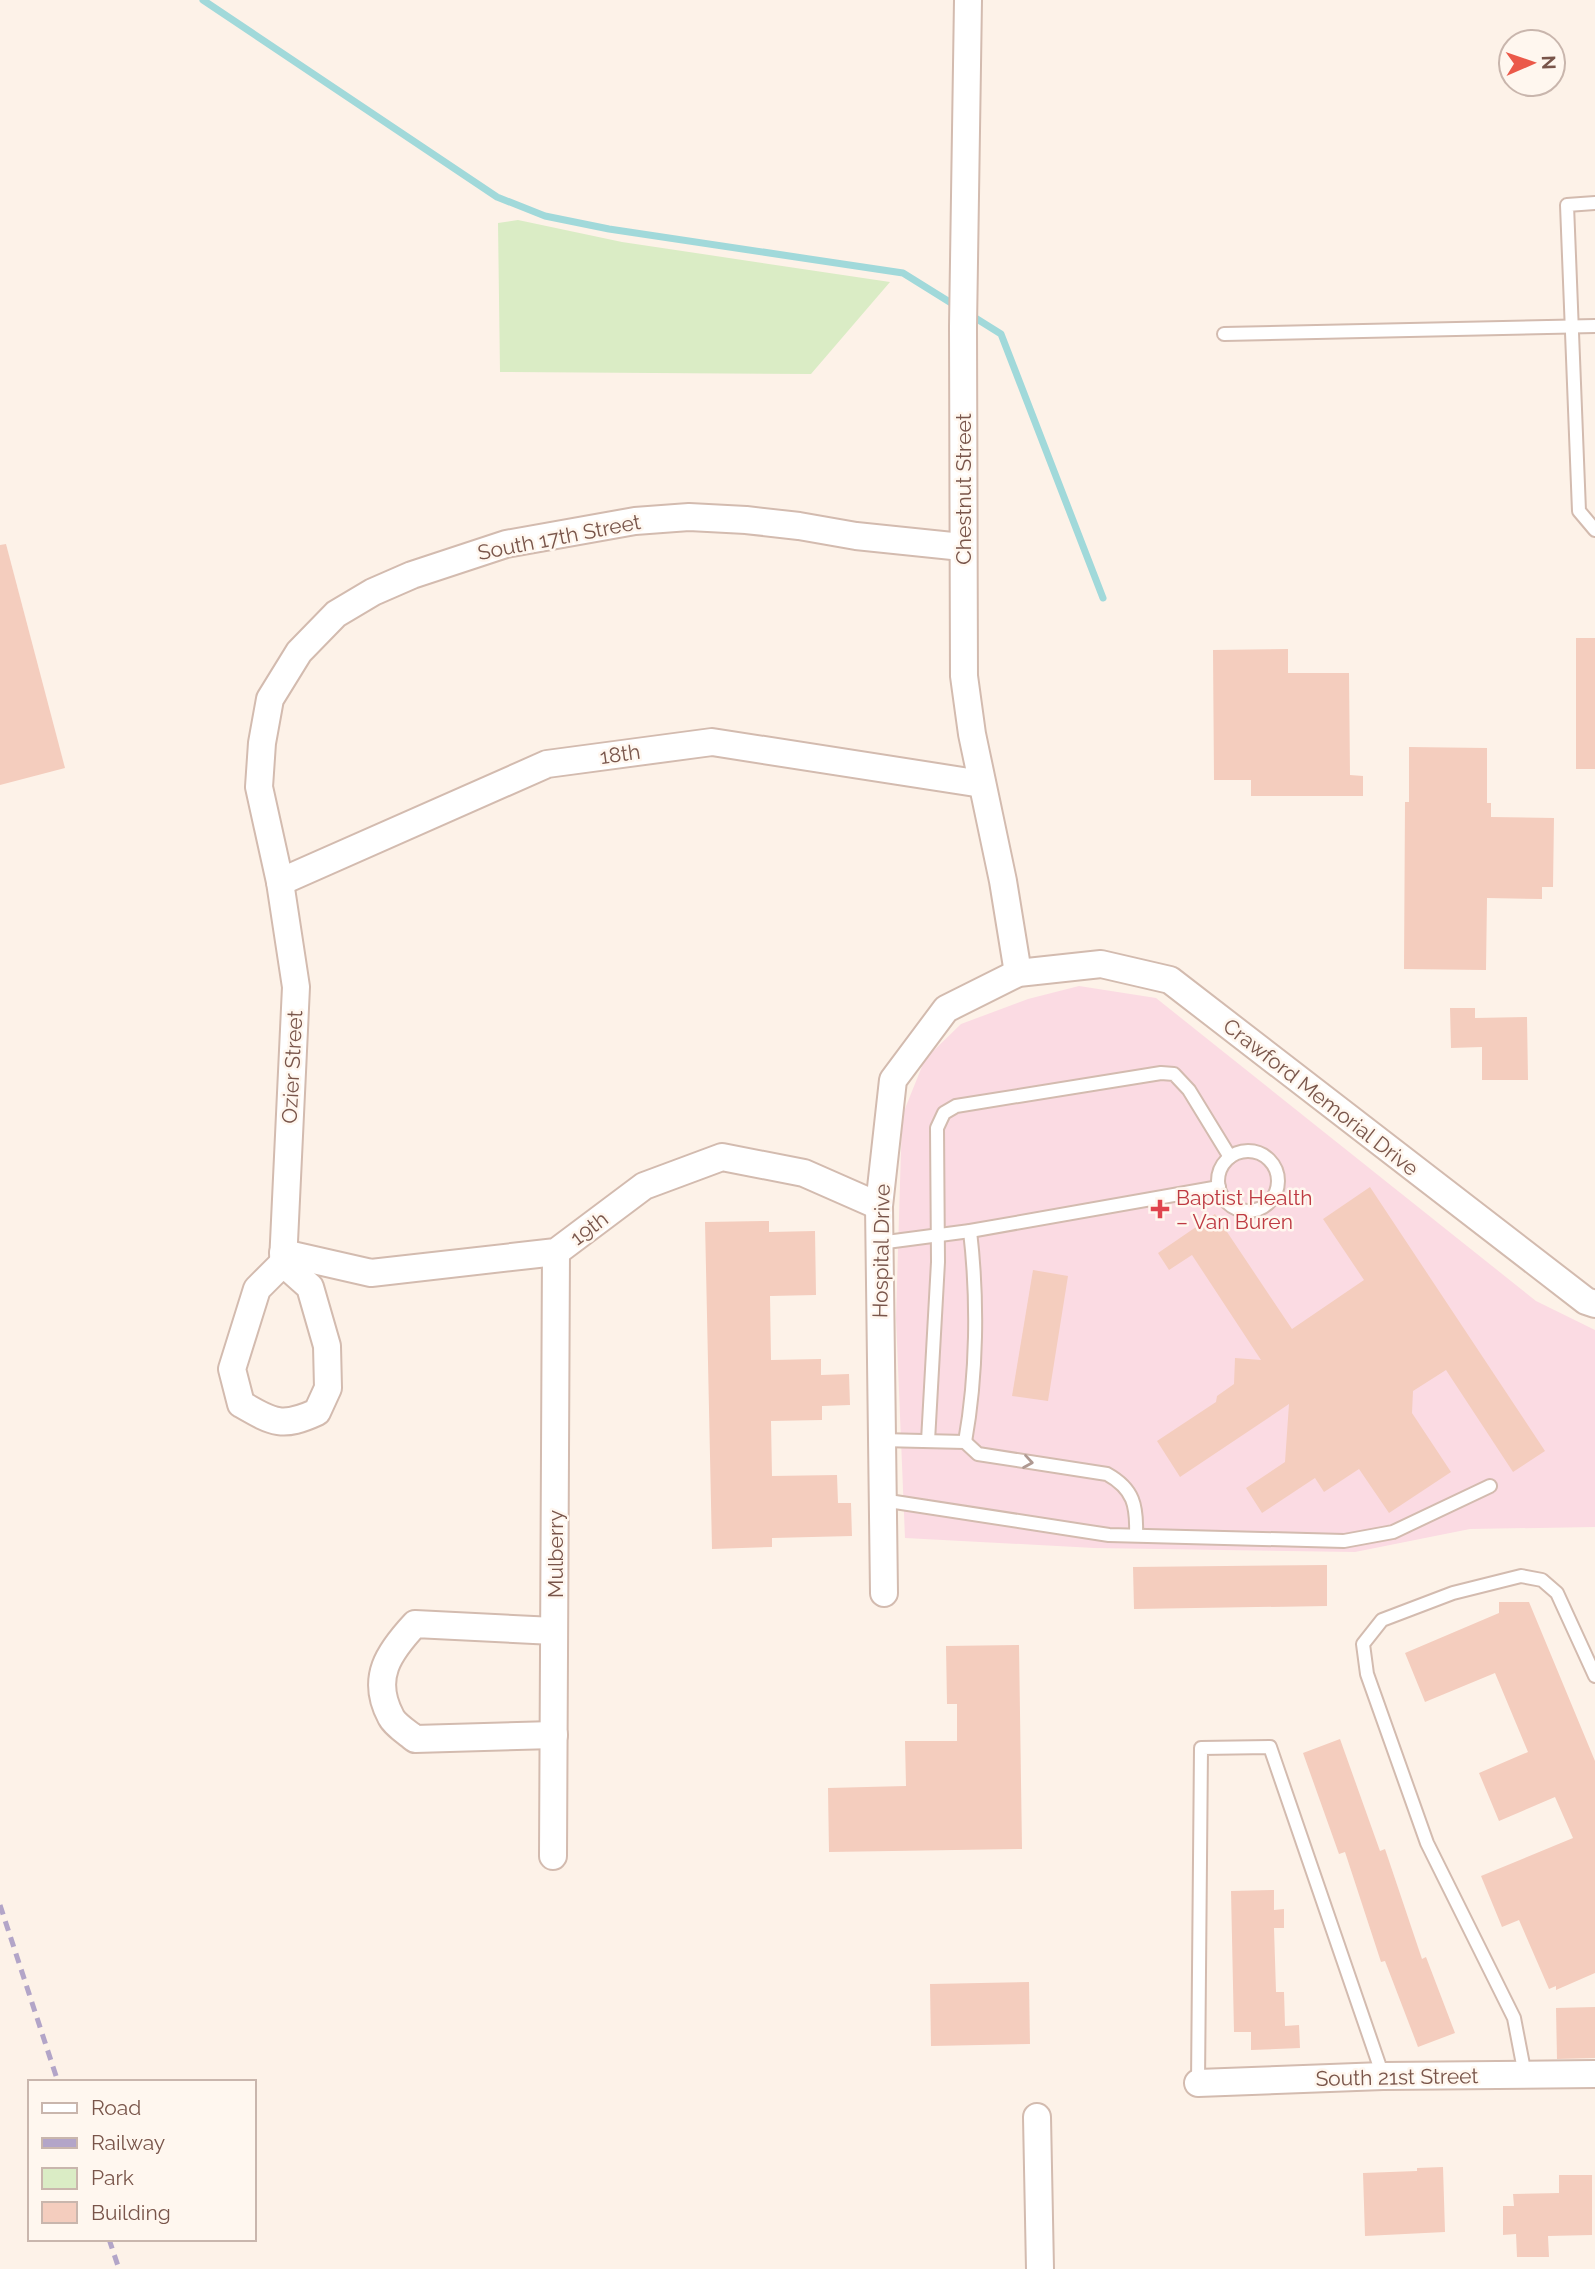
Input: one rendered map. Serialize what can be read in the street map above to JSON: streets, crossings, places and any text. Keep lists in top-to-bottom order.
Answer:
{
  "streets": {
    "street": [
      "Chestnut Street",
      "South 17th Street",
      "18th",
      "Ozier Street",
      "Crawford Memorial Drive",
      "19th",
      "Hospital Drive",
      "Mulberry",
      "South 21st Street"
    ]
  },
  "crossings": [
    ["Chestnut Street", "South 17th Street"],
    ["Chestnut Street", "18th"],
    ["Chestnut Street", "Crawford Memorial Drive"],
    ["Chestnut Street", "Hospital Drive"],
    ["South 17th Street", "18th"],
    ["South 17th Street", "Ozier Street"],
    ["18th", "Ozier Street"],
    ["Ozier Street", "19th"],
    ["Crawford Memorial Drive", "Hospital Drive"],
    ["19th", "Hospital Drive"],
    ["19th", "Mulberry"]
  ],
  "places": {
    "health": ["Baptist Health – Van Buren"]
  },
  "legend": [
    "Road",
    "Railway",
    "Park",
    "Building"
  ],
  "north": "right"
}
